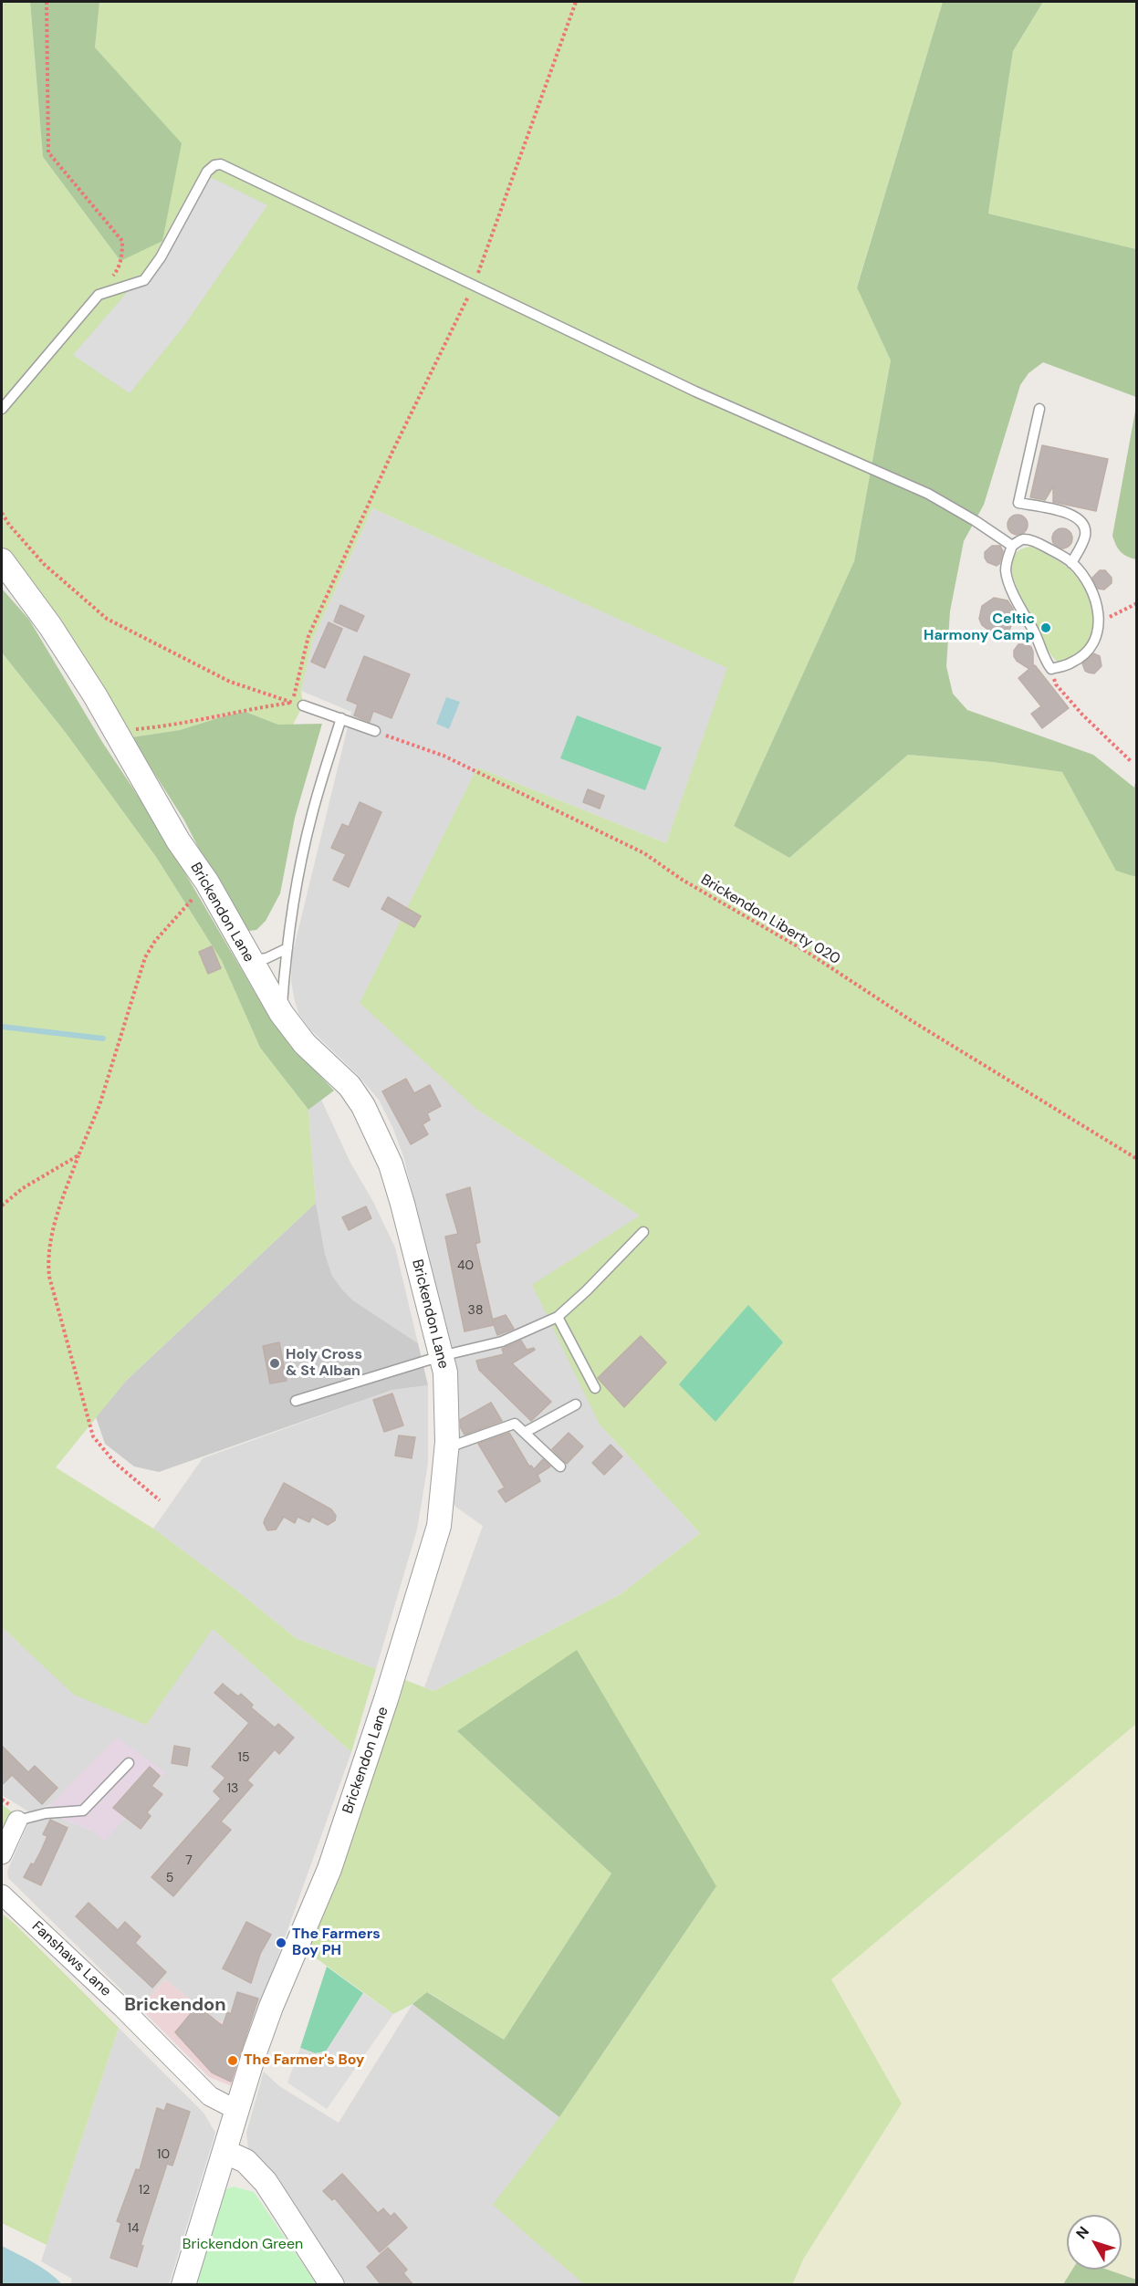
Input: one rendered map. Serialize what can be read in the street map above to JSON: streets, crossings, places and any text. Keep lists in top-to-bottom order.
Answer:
{
  "streets": {
    "street": ["Brickendon Lane", "Fanshaws Lane"],
    "path": ["Brickendon Liberty 020"]
  },
  "crossings": [
    ["Brickendon Lane", "Fanshaws Lane"]
  ],
  "districts": ["Brickendon"],
  "parks": ["Brickendon Green"],
  "places": [
    "Celtic Harmony Camp",
    "Holy Cross & St Alban",
    "The Farmers Boy PH",
    "The Farmer's Boy"
  ],
  "house_numbers": [
    "40",
    "38",
    "15",
    "13",
    "7",
    "5",
    "10",
    "12",
    "14"
  ],
  "north": "top left"
}
